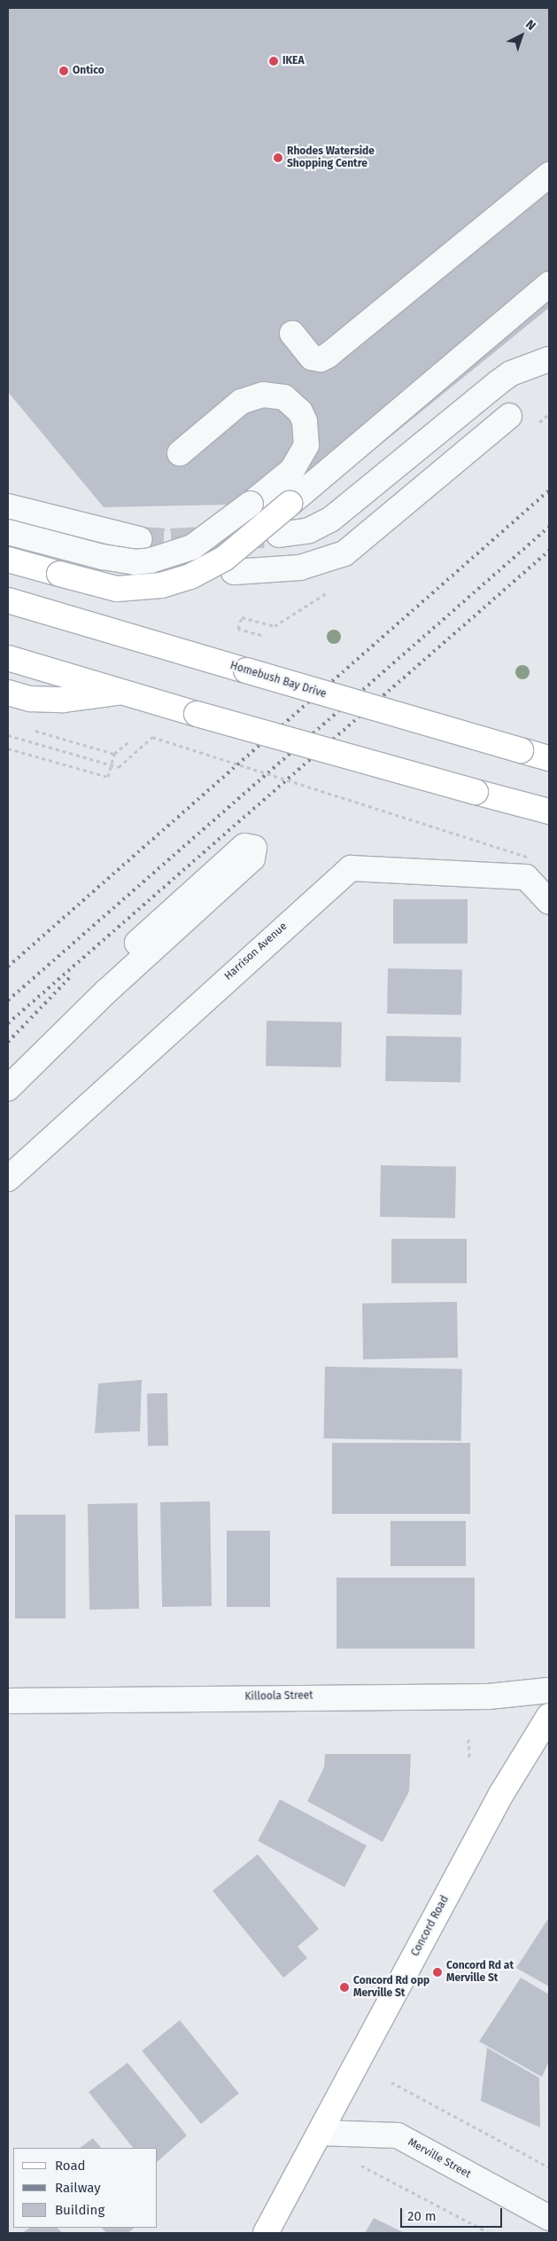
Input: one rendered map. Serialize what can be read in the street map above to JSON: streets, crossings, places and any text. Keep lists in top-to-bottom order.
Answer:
{
  "streets": {
    "main road": ["Homebush Bay Drive", "Concord Road"],
    "street": ["Harrison Avenue", "Killoola Street", "Merville Street"]
  },
  "crossings": [
    ["Concord Road", "Merville Street"]
  ],
  "places": [
    "IKEA",
    "Ontico",
    "Rhodes Waterside Shopping Centre",
    "Concord Rd at Merville St",
    "Concord Rd opp Merville St"
  ],
  "legend": ["Road", "Railway", "Building"],
  "scale_bar": "20 m",
  "north": "top right"
}
